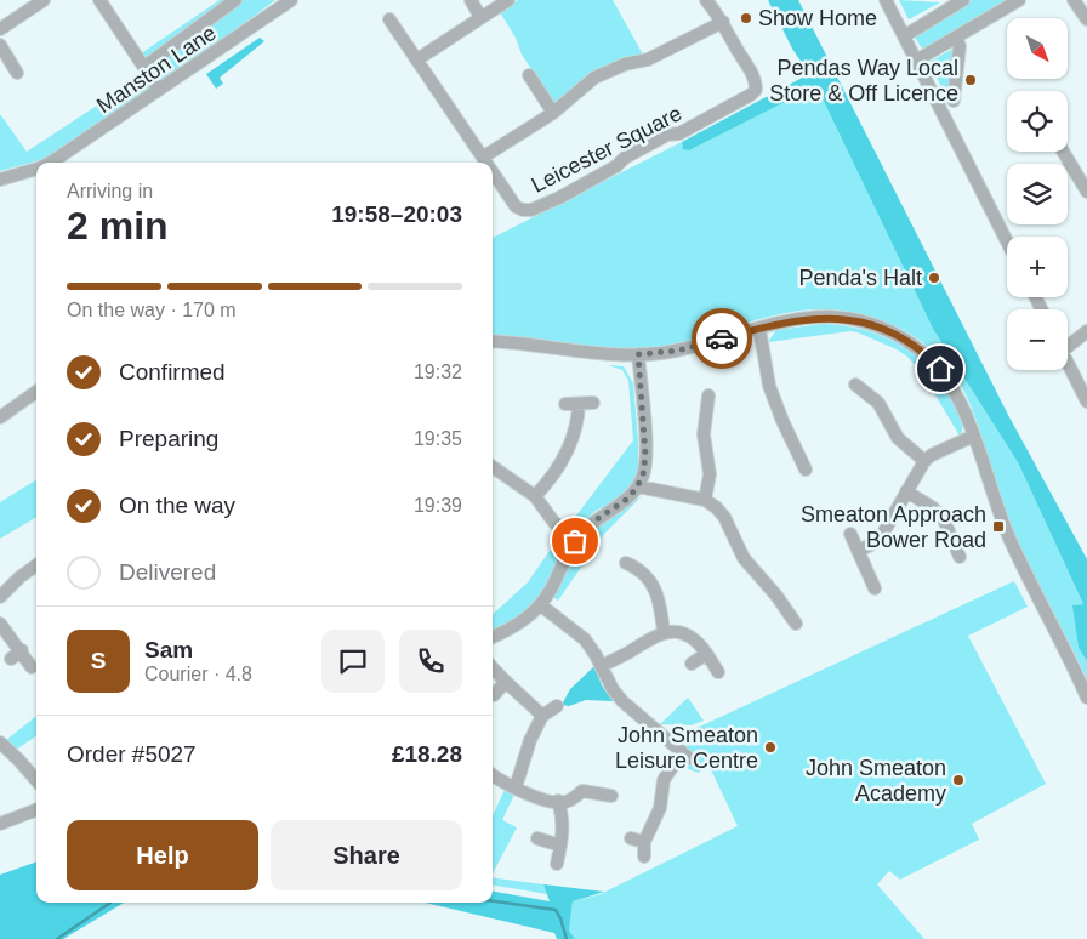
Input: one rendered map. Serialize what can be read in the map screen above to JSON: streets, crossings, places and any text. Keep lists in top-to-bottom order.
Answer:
{
  "streets": {
    "street": ["Manston Lane", "Leicester Square"]
  },
  "places": {
    "other": [
      "Show Home",
      "Pendas Way Local Store & Off Licence",
      "Penda's Halt",
      "John Smeaton Leisure Centre",
      "John Smeaton Academy"
    ],
    "transit": ["Smeaton Approach Bower Road"]
  },
  "north": "bottom right",
  "page": {
    "map_buttons": ["+", "−"],
    "heading": ["2 min", "Arriving in", "19:58–20:03"],
    "panel": [
      "Sam",
      "Courier · 4.8",
      "Order #5027",
      "£18.28"
    ],
    "bar": "On the way · 170 m",
    "list": [
      ["Confirmed", "19:32"],
      ["Preparing", "19:35"],
      ["On the way", "19:39"],
      "Delivered"
    ],
    "round": "S",
    "buttons": ["Help", "Share"]
  }
}
